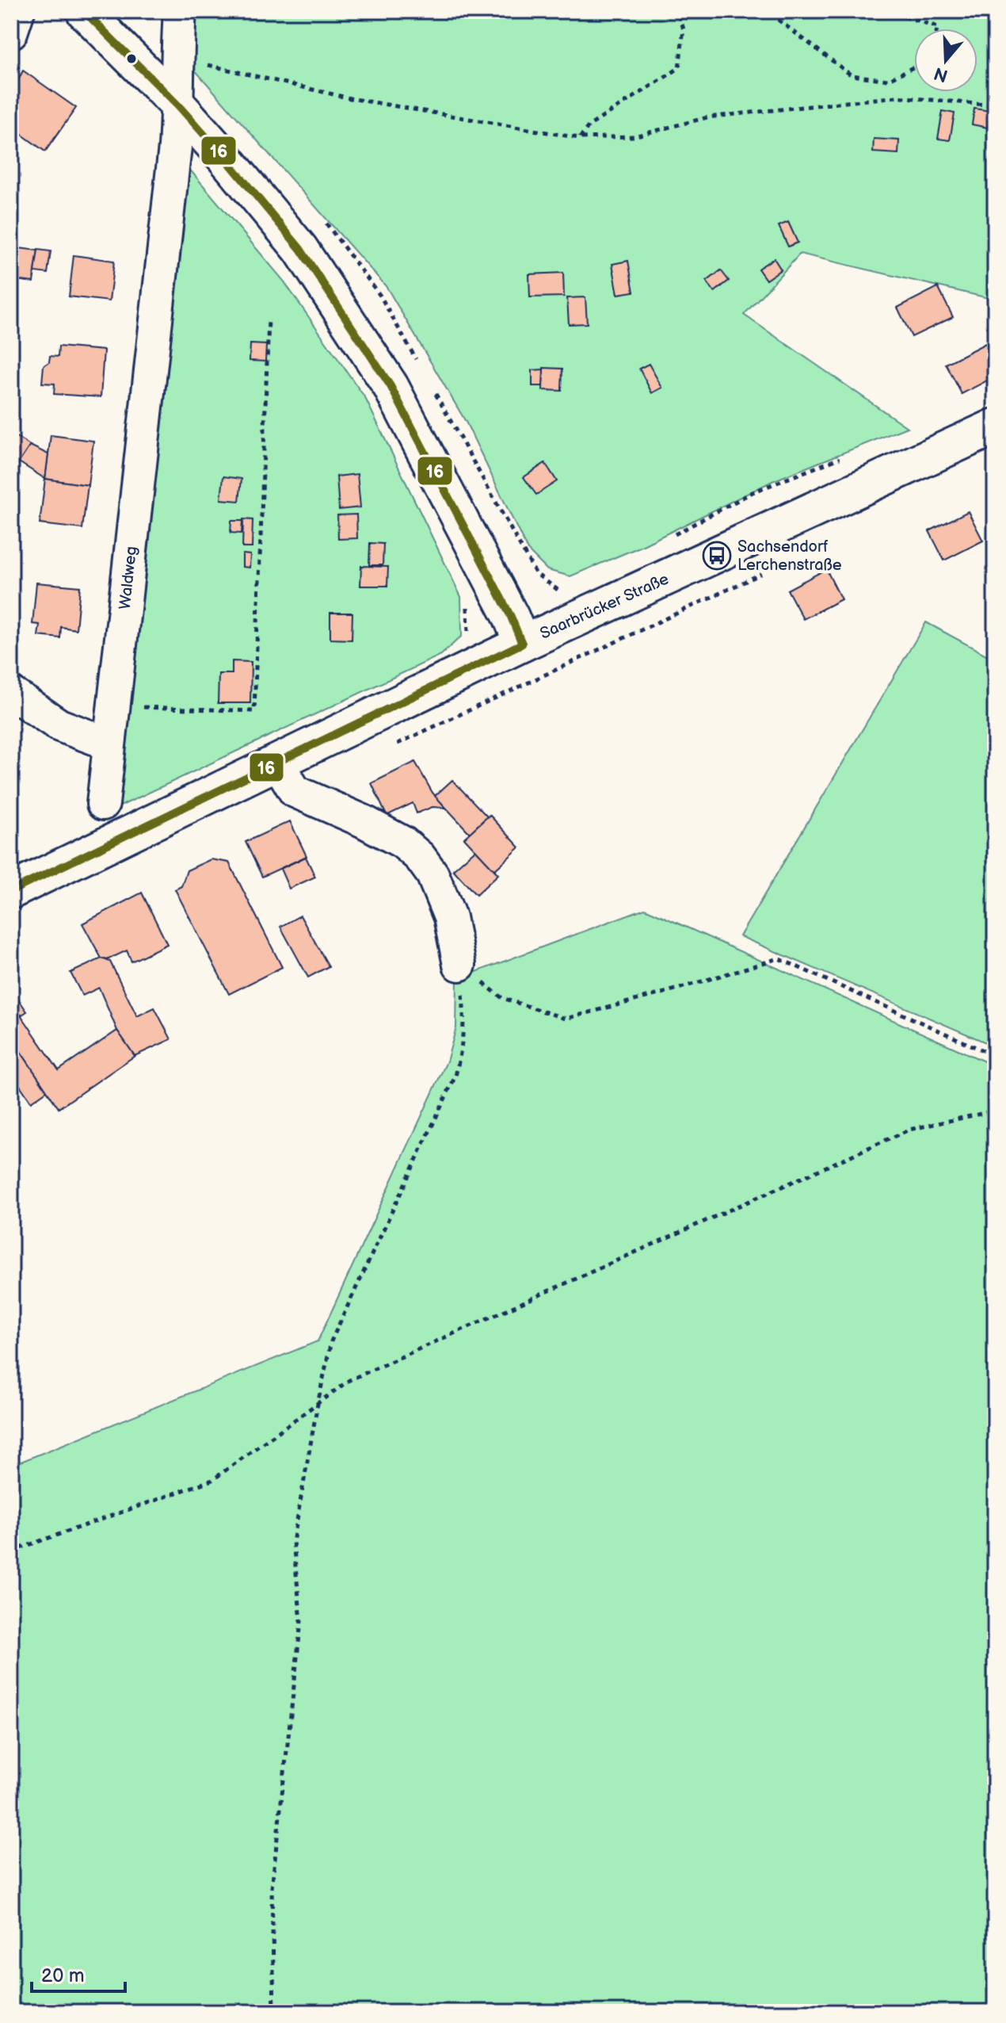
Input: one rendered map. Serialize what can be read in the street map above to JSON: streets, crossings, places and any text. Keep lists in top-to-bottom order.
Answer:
{
  "streets": {
    "main road": ["Saarbrücker Straße"],
    "street": ["Waldweg"]
  },
  "places": {
    "bus stop": ["Sachsendorf Lerchenstraße"]
  },
  "lines": ["transit line 16"],
  "scale_bar": "20 m",
  "north": "bottom"
}
